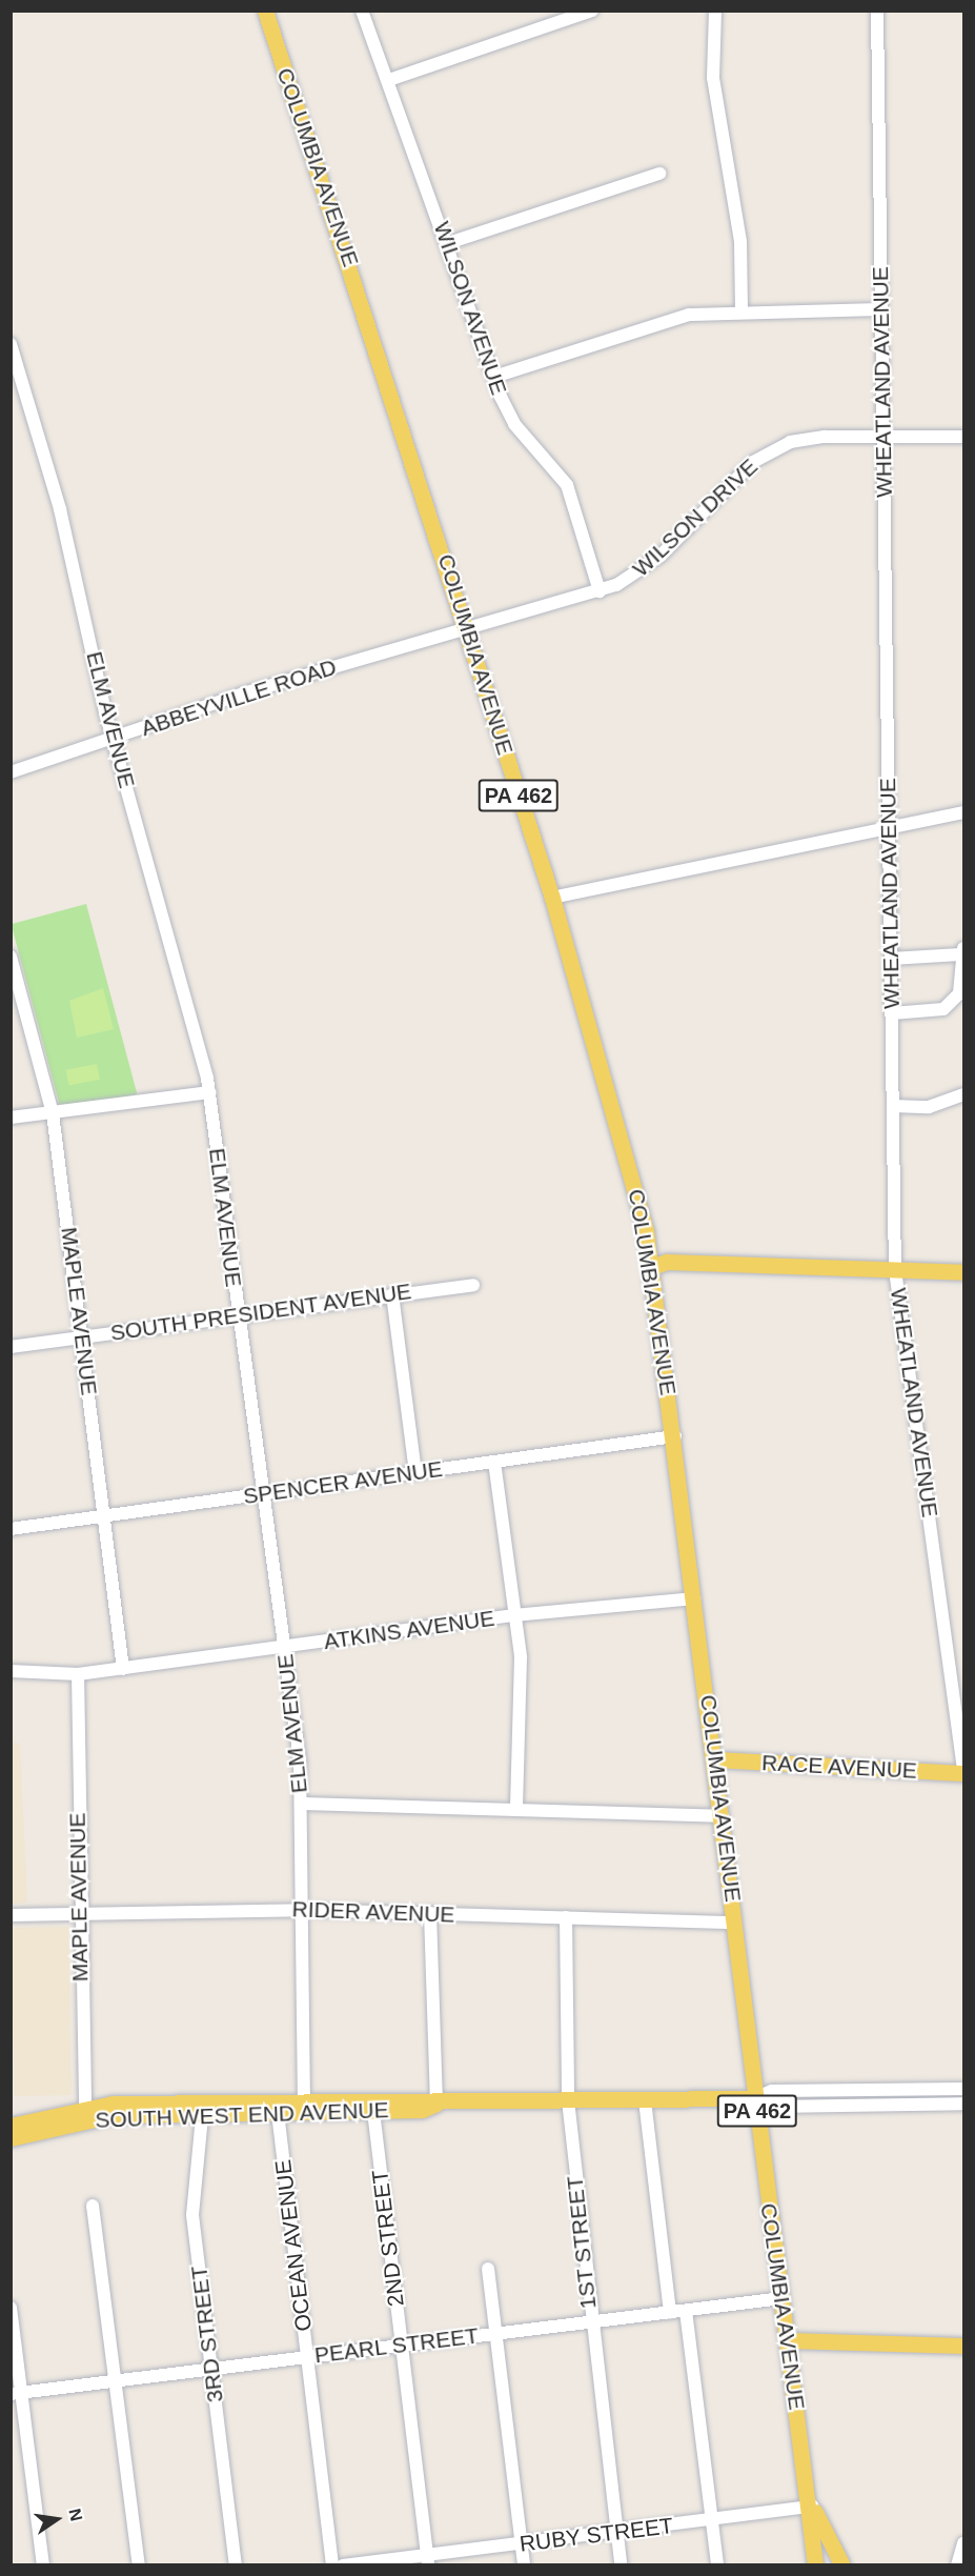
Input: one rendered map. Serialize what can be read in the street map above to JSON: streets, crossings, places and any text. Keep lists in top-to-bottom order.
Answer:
{
  "streets": {
    "main road": [
      "COLUMBIA AVENUE",
      "PA 462",
      "RACE AVENUE",
      "SOUTH WEST END AVENUE"
    ],
    "street": [
      "WILSON AVENUE",
      "WHEATLAND AVENUE",
      "WILSON DRIVE",
      "ABBEYVILLE ROAD",
      "ELM AVENUE",
      "MAPLE AVENUE",
      "SOUTH PRESIDENT AVENUE",
      "SPENCER AVENUE",
      "ATKINS AVENUE",
      "RIDER AVENUE",
      "2ND STREET",
      "1ST STREET",
      "OCEAN AVENUE",
      "3RD STREET",
      "PEARL STREET",
      "RUBY STREET"
    ]
  },
  "crossings": [
    ["COLUMBIA AVENUE", "WILSON DRIVE"],
    ["COLUMBIA AVENUE", "ABBEYVILLE ROAD"],
    ["COLUMBIA AVENUE", "PA 462"],
    ["COLUMBIA AVENUE", "SPENCER AVENUE"],
    ["COLUMBIA AVENUE", "ATKINS AVENUE"],
    ["COLUMBIA AVENUE", "RACE AVENUE"],
    ["COLUMBIA AVENUE", "RIDER AVENUE"],
    ["COLUMBIA AVENUE", "SOUTH WEST END AVENUE"],
    ["COLUMBIA AVENUE", "PEARL STREET"],
    ["COLUMBIA AVENUE", "RUBY STREET"],
    ["WILSON AVENUE", "WILSON DRIVE"],
    ["WHEATLAND AVENUE", "WILSON DRIVE"],
    ["WHEATLAND AVENUE", "RACE AVENUE"],
    ["WILSON DRIVE", "ABBEYVILLE ROAD"],
    ["ABBEYVILLE ROAD", "ELM AVENUE"],
    ["ELM AVENUE", "SOUTH PRESIDENT AVENUE"],
    ["ELM AVENUE", "SPENCER AVENUE"],
    ["ELM AVENUE", "ATKINS AVENUE"],
    ["ELM AVENUE", "RIDER AVENUE"],
    ["ELM AVENUE", "SOUTH WEST END AVENUE"],
    ["PA 462", "RUBY STREET"],
    ["MAPLE AVENUE", "SOUTH PRESIDENT AVENUE"],
    ["MAPLE AVENUE", "SPENCER AVENUE"],
    ["MAPLE AVENUE", "ATKINS AVENUE"],
    ["MAPLE AVENUE", "RIDER AVENUE"],
    ["MAPLE AVENUE", "SOUTH WEST END AVENUE"],
    ["RIDER AVENUE", "1ST STREET"],
    ["SOUTH WEST END AVENUE", "2ND STREET"],
    ["SOUTH WEST END AVENUE", "1ST STREET"],
    ["SOUTH WEST END AVENUE", "OCEAN AVENUE"],
    ["SOUTH WEST END AVENUE", "3RD STREET"],
    ["2ND STREET", "PEARL STREET"],
    ["2ND STREET", "RUBY STREET"],
    ["1ST STREET", "PEARL STREET"],
    ["1ST STREET", "RUBY STREET"],
    ["OCEAN AVENUE", "PEARL STREET"],
    ["3RD STREET", "PEARL STREET"]
  ],
  "north": "right"
}
